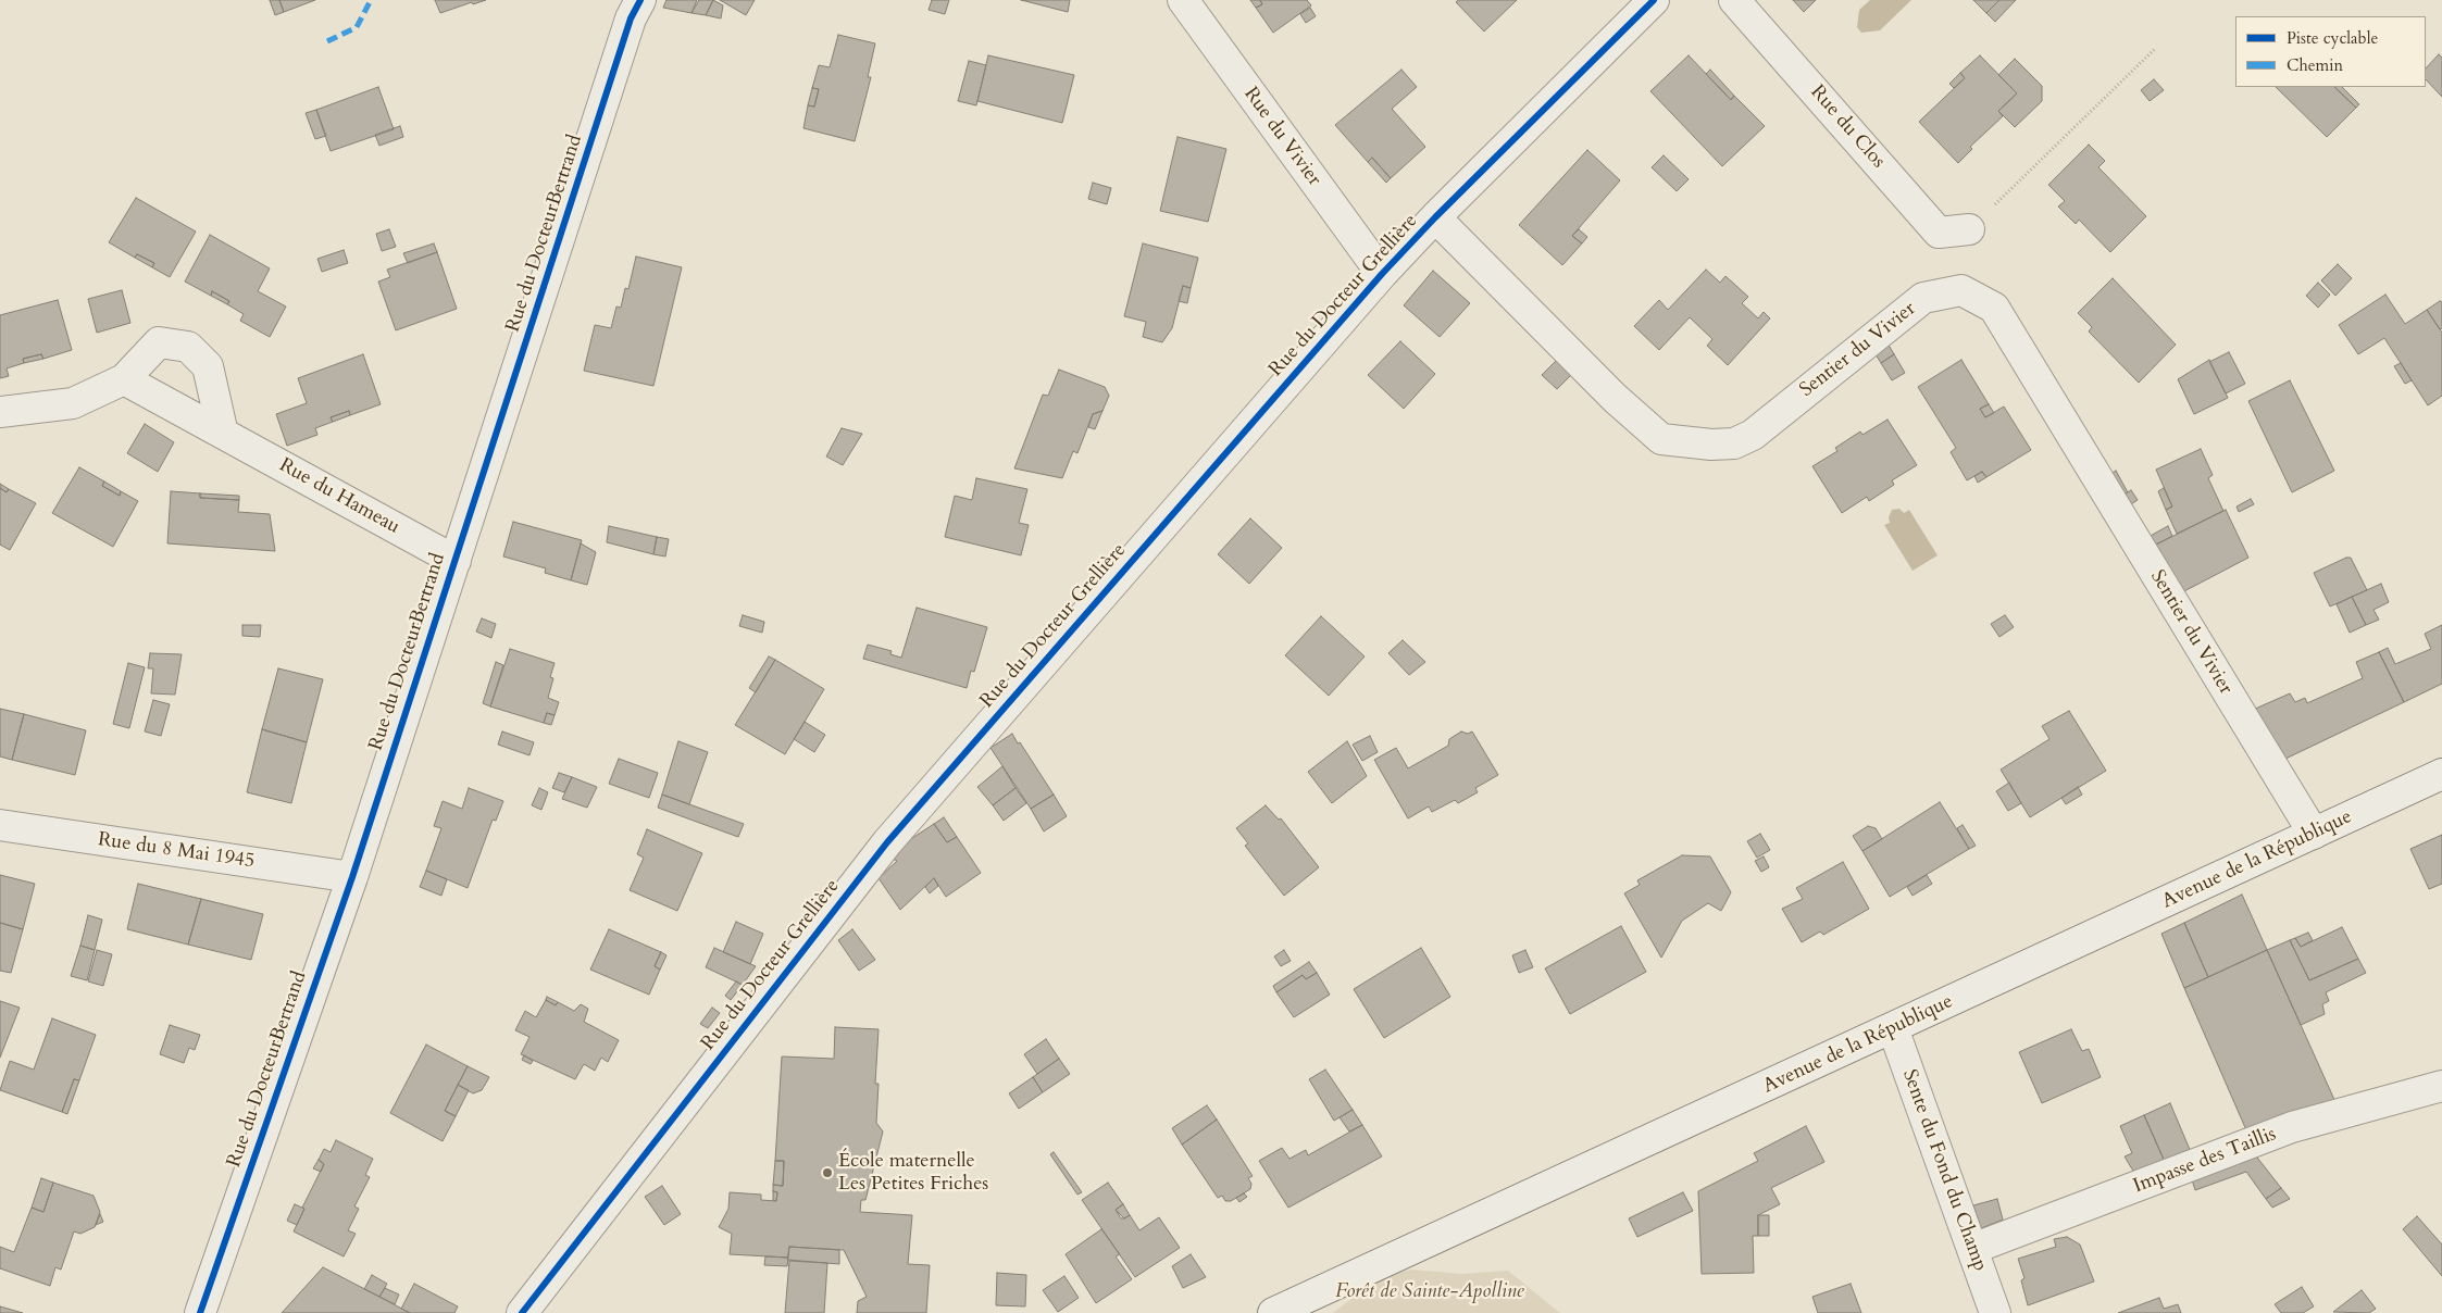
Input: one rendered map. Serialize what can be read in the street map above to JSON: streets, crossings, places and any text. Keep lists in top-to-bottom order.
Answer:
{
  "streets": {
    "street": [
      "Rue du Clos",
      "Rue du Vivier",
      "Rue du DocteurBertrand",
      "Rue du Docteur Grellière",
      "Sentier du Vivier",
      "Rue du Hameau",
      "Rue du 8 Mai 1945",
      "Avenue de la République",
      "Impasse des Taillis",
      "Sente du Fond du Champ"
    ]
  },
  "crossings": [
    ["Rue du Vivier", "Rue du Docteur Grellière"],
    ["Rue du DocteurBertrand", "Rue du Hameau"],
    ["Rue du DocteurBertrand", "Rue du 8 Mai 1945"],
    ["Rue du Docteur Grellière", "Sentier du Vivier"],
    ["Sentier du Vivier", "Avenue de la République"],
    ["Avenue de la République", "Sente du Fond du Champ"],
    ["Impasse des Taillis", "Sente du Fond du Champ"]
  ],
  "parks": ["Forêt de Sainte-Apolline"],
  "places": ["École maternelle Les Petites Friches"],
  "legend": ["Piste cyclable", "Chemin"]
}
